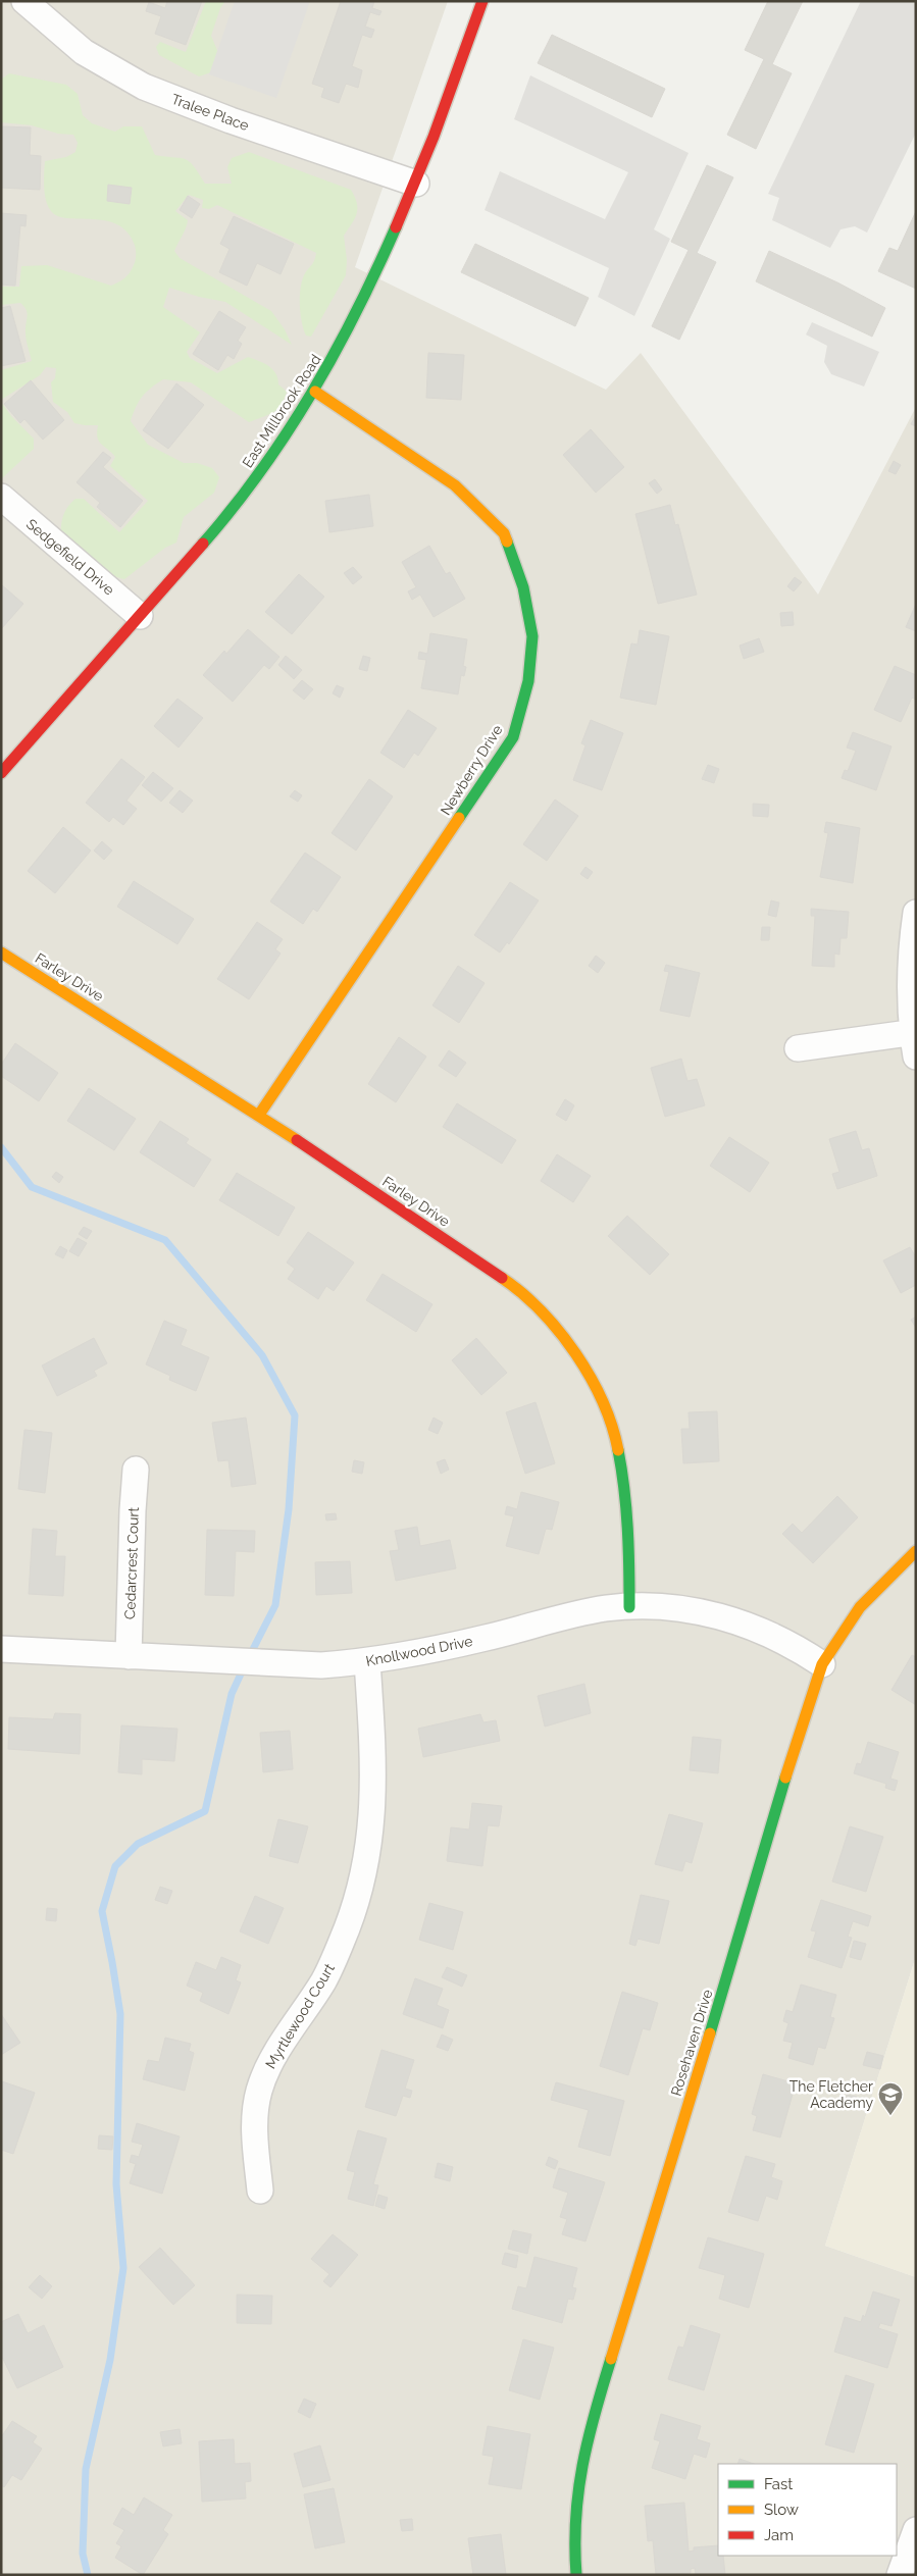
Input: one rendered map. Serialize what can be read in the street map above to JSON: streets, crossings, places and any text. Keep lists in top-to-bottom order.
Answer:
{
  "streets": {
    "street": [
      "Tralee Place",
      "East Millbrook Road",
      "Sedgefield Drive",
      "Newberry Drive",
      "Farley Drive",
      "Cedarcrest Court",
      "Knollwood Drive",
      "Myrtlewood Court",
      "Rosehaven Drive"
    ]
  },
  "crossings": [
    ["Tralee Place", "East Millbrook Road"],
    ["East Millbrook Road", "Sedgefield Drive"],
    ["East Millbrook Road", "Newberry Drive"],
    ["Newberry Drive", "Farley Drive"],
    ["Farley Drive", "Knollwood Drive"],
    ["Cedarcrest Court", "Knollwood Drive"],
    ["Knollwood Drive", "Myrtlewood Court"],
    ["Knollwood Drive", "Rosehaven Drive"]
  ],
  "places": {
    "school or university": ["The Fletcher Academy"]
  },
  "legend": ["Fast", "Slow", "Jam"]
}
